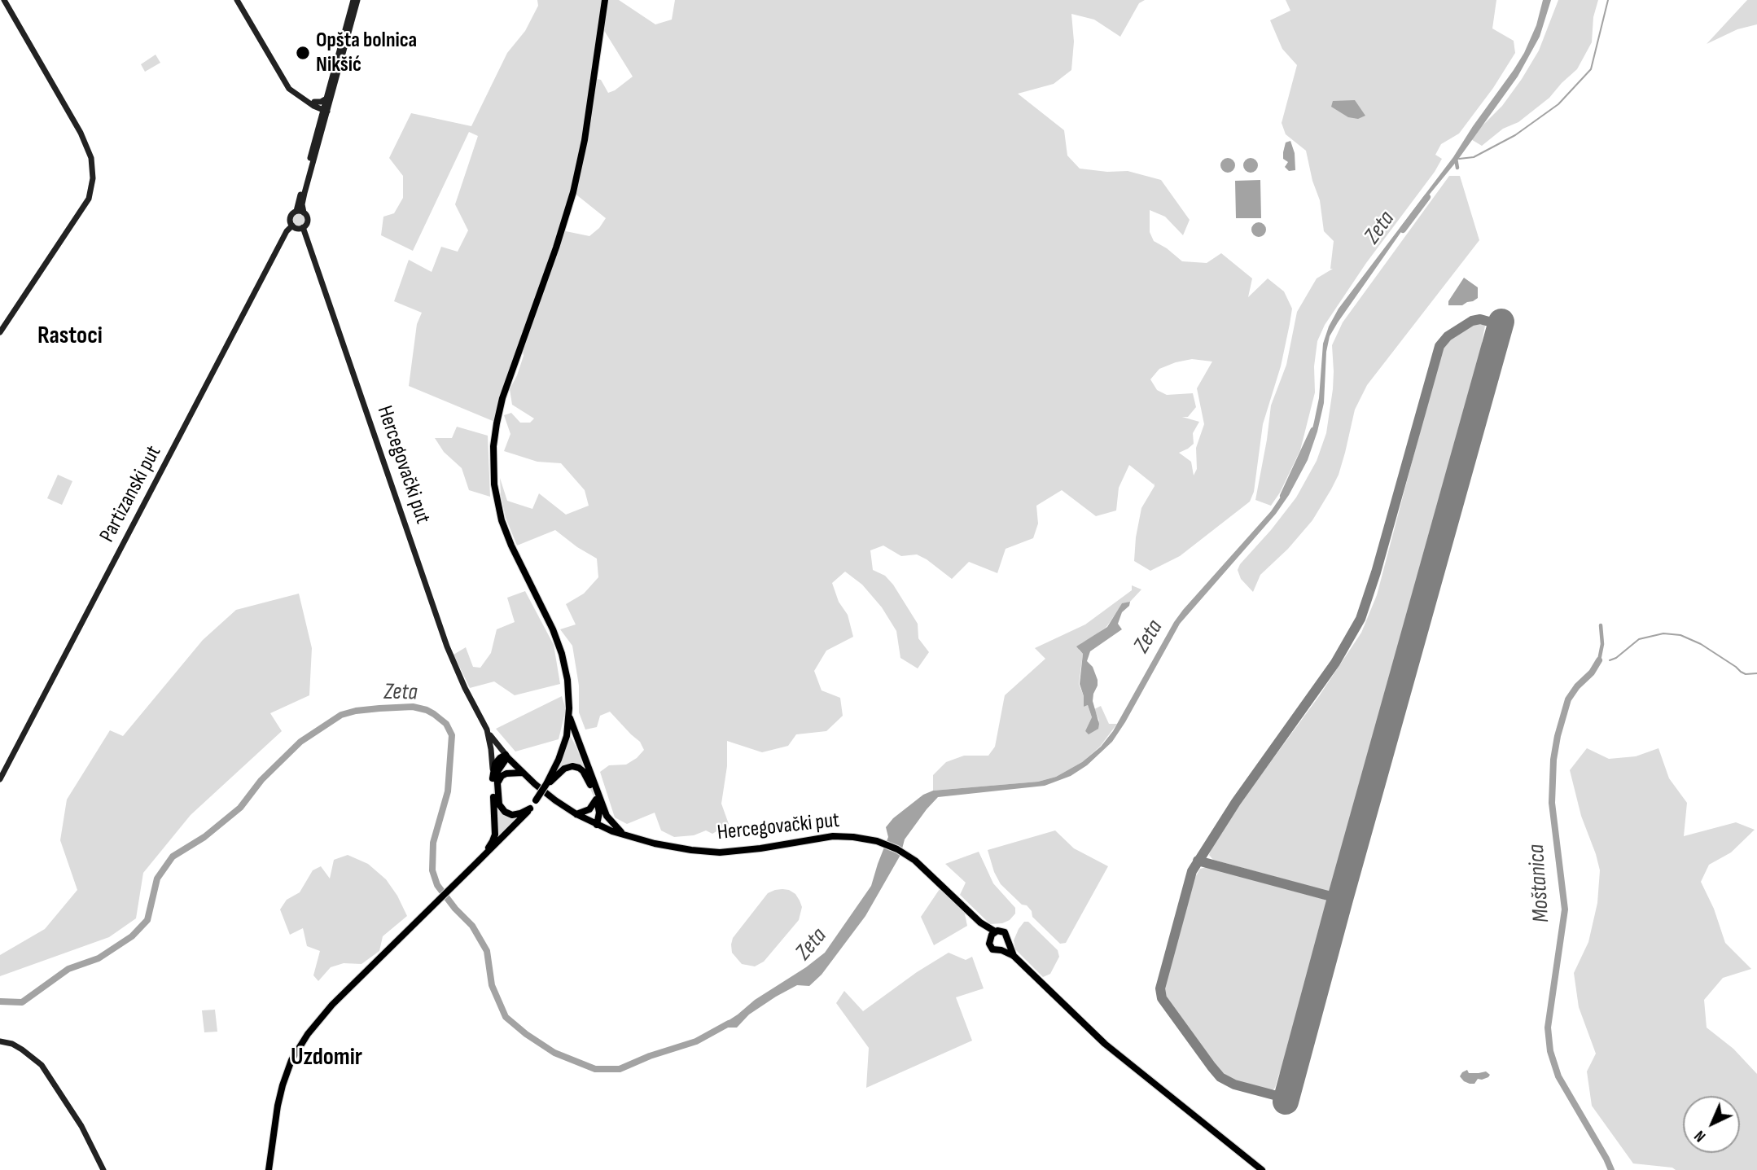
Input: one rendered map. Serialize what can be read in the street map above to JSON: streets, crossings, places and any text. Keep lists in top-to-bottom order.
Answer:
{
  "streets": {
    "main road": ["Hercegovački put"],
    "street": ["Partizanski put"]
  },
  "crossings": [
    ["Hercegovački put", "Partizanski put"]
  ],
  "districts": ["Rastoci", "Uzdomir"],
  "water": ["Zeta", "Moštanica"],
  "places": ["Opšta bolnica Nikšić"],
  "north": "bottom left"
}
